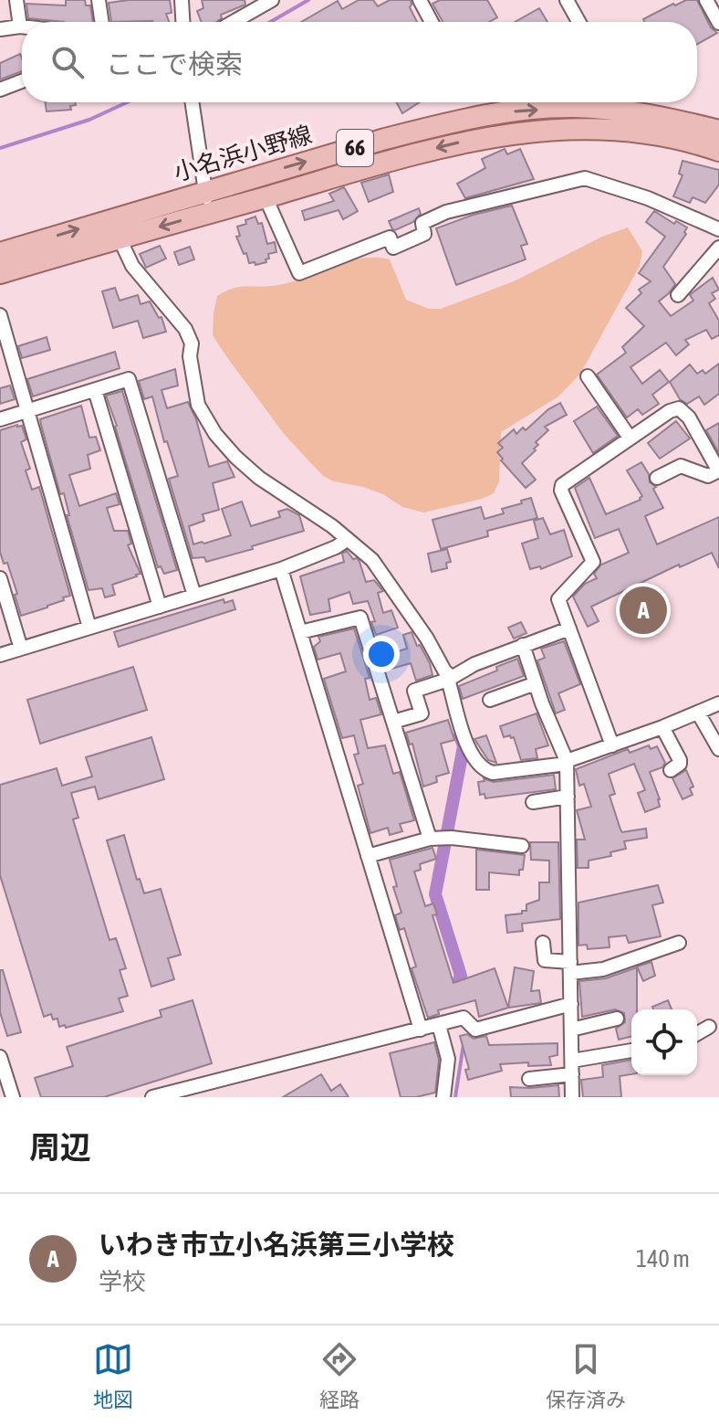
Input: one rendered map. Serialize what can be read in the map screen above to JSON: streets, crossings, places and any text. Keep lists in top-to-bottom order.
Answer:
{
  "streets": {
    "main road": ["66", "小名浜小野線"]
  },
  "page": {
    "search": "ここで検索",
    "pins": "A",
    "heading": "周辺",
    "list": [
      {
        "mark": "A",
        "name": "いわき市立小名浜第三小学校",
        "note": "学校",
        "value": "140 m"
      }
    ],
    "nav": ["地図", "経路", "保存済み"]
  }
}
